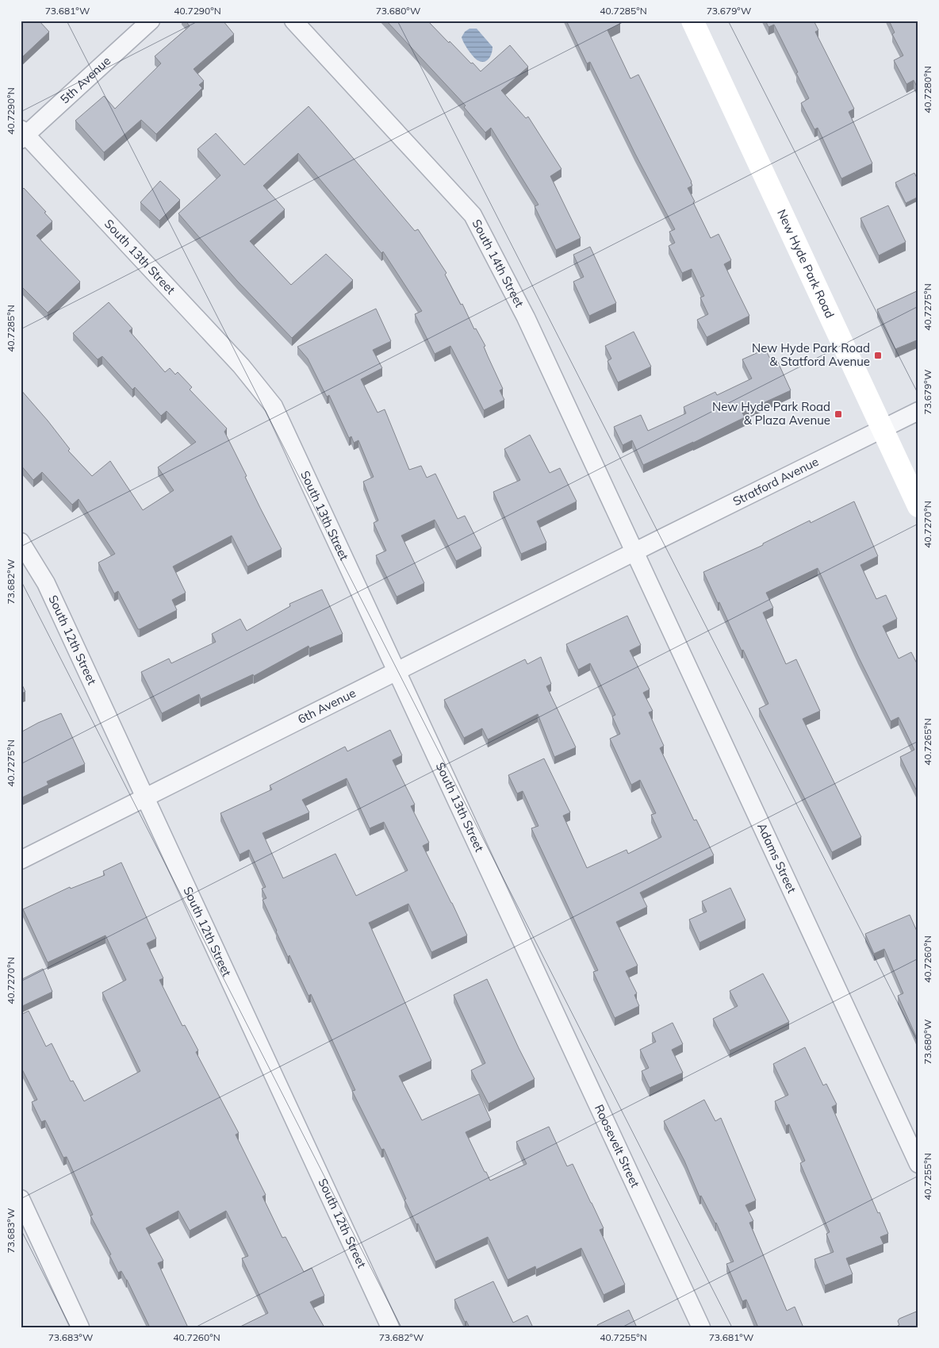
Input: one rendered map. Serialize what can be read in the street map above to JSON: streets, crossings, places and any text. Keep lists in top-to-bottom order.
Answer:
{
  "streets": {
    "main road": ["New Hyde Park Road"],
    "street": [
      "5th Avenue",
      "South 13th Street",
      "South 14th Street",
      "Stratford Avenue",
      "South 12th Street",
      "6th Avenue",
      "Adams Street",
      "Roosevelt Street"
    ]
  },
  "crossings": [
    ["5th Avenue", "South 13th Street"],
    ["South 13th Street", "6th Avenue"],
    ["South 13th Street", "Roosevelt Street"],
    ["South 14th Street", "Stratford Avenue"],
    ["South 14th Street", "6th Avenue"],
    ["South 14th Street", "Adams Street"],
    ["New Hyde Park Road", "Stratford Avenue"],
    ["Stratford Avenue", "6th Avenue"],
    ["Stratford Avenue", "Adams Street"],
    ["South 12th Street", "6th Avenue"],
    ["6th Avenue", "Adams Street"]
  ],
  "places": {
    "transit": ["New Hyde Park Road & Statford Avenue", "New Hyde Park Road & Plaza Avenue"]
  },
  "coordinates": [
    "73.681°W",
    "40.7290°N",
    "73.680°W",
    "40.7285°N",
    "73.679°W",
    "40.7280°N",
    "40.7275°N",
    "40.7270°N",
    "73.682°W",
    "40.7265°N",
    "40.7260°N",
    "40.7255°N",
    "73.683°W"
  ]
}
